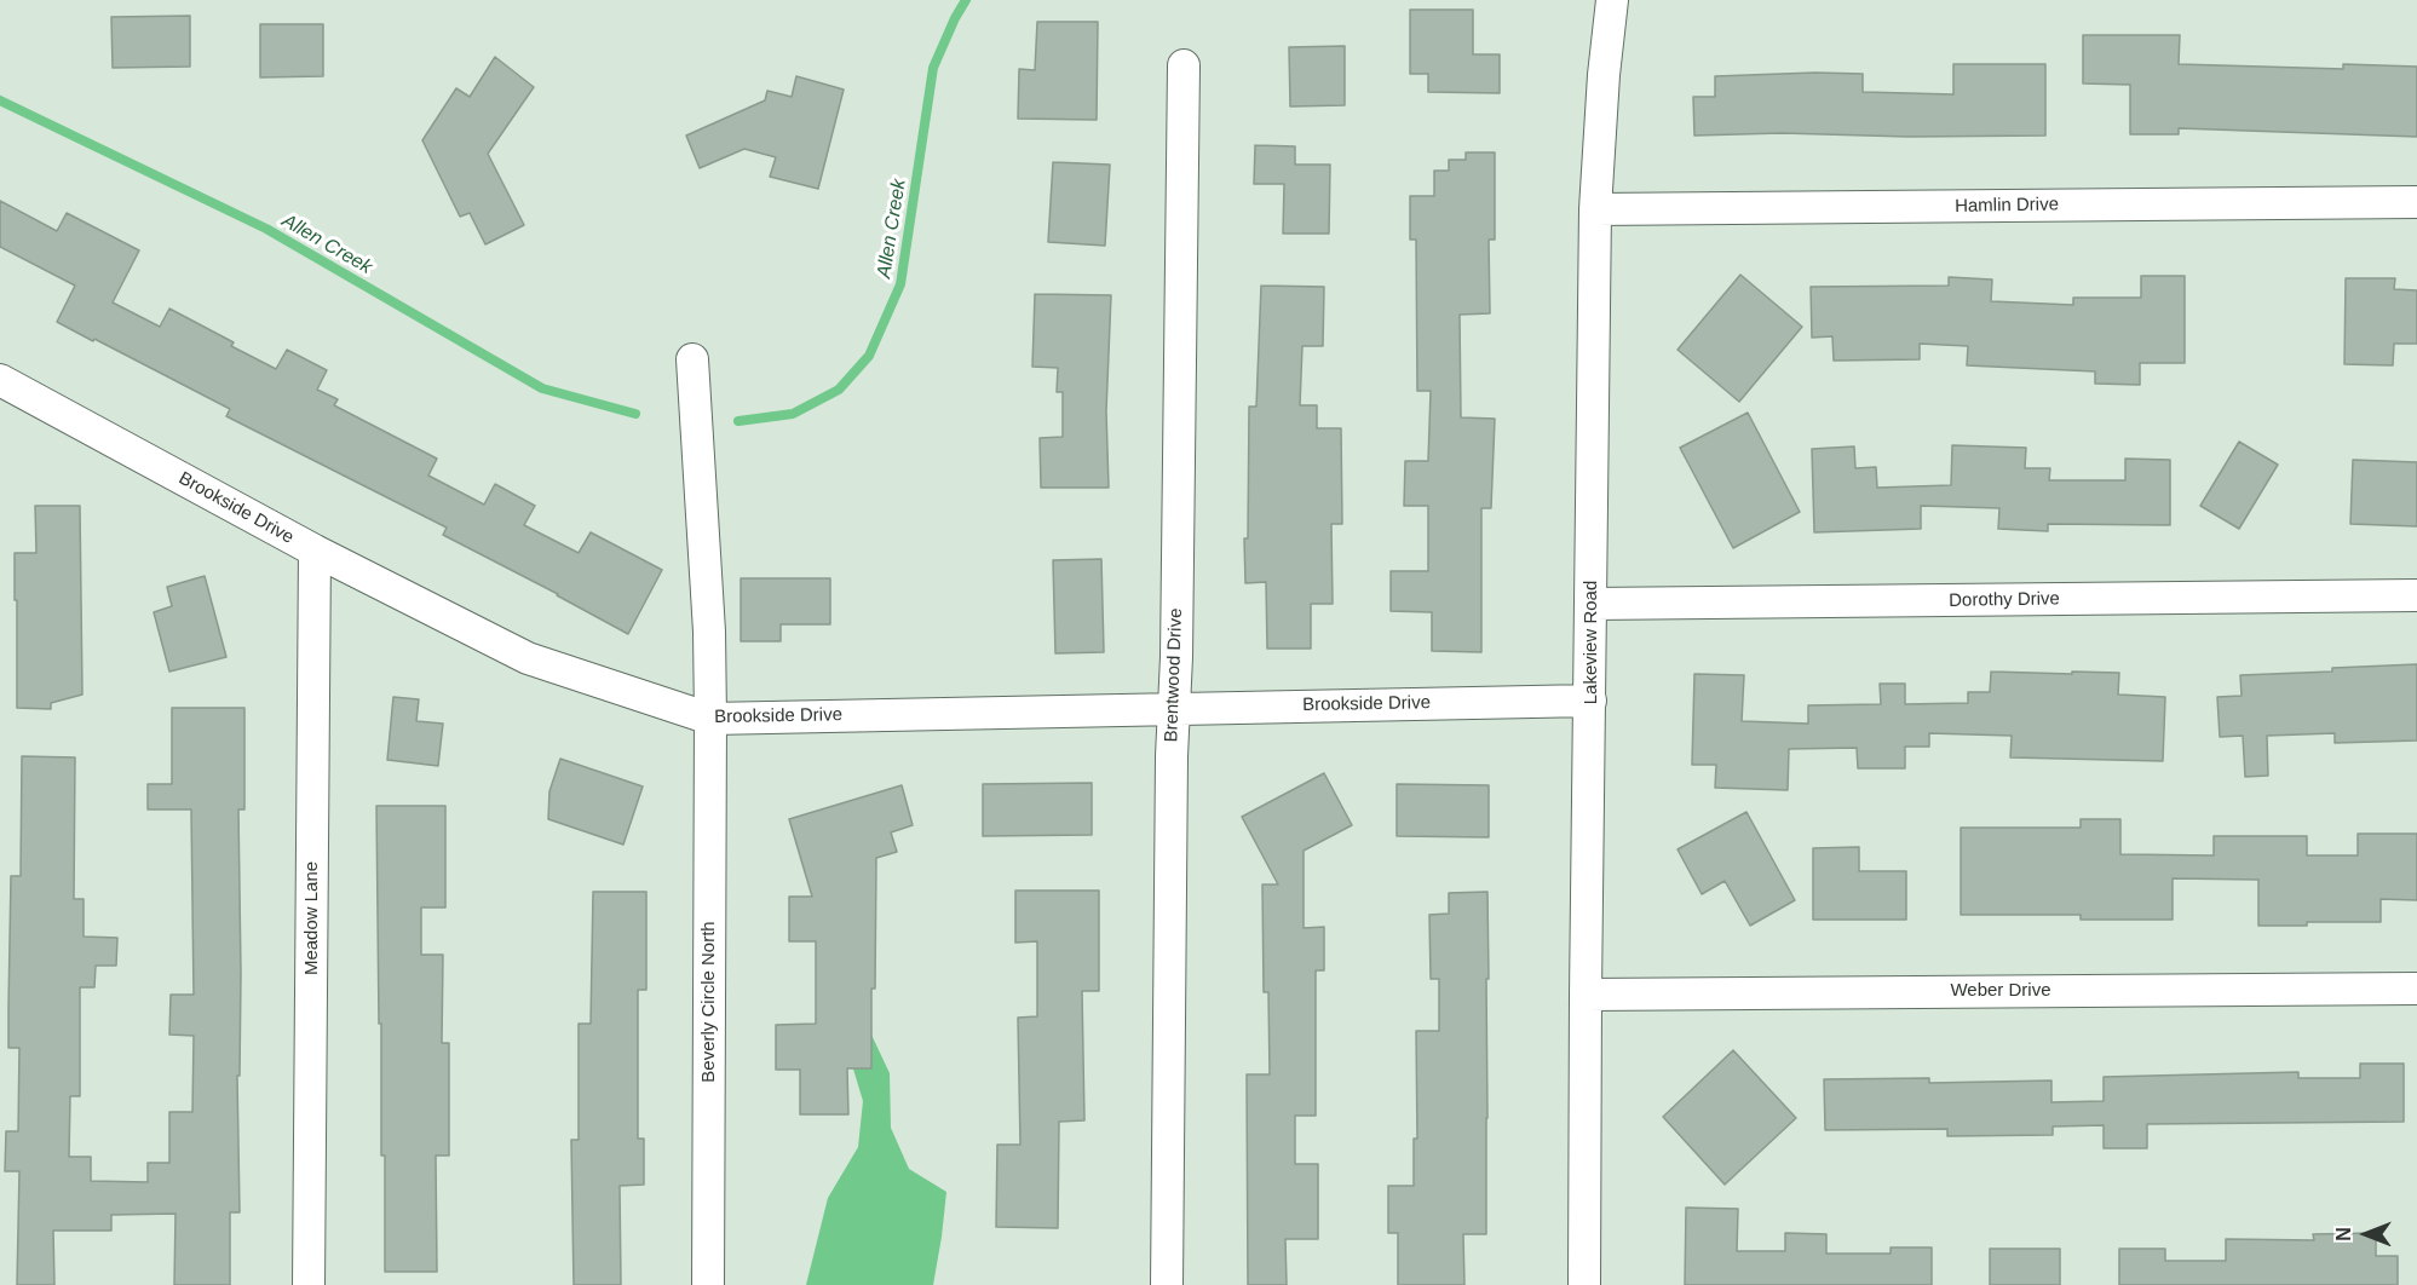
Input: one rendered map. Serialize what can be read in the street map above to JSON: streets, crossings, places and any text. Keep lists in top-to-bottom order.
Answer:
{
  "streets": {
    "street": [
      "Hamlin Drive",
      "Brookside Drive",
      "Dorothy Drive",
      "Lakeview Road",
      "Brentwood Drive",
      "Meadow Lane",
      "Weber Drive",
      "Beverly Circle North"
    ]
  },
  "crossings": [
    ["Hamlin Drive", "Lakeview Road"],
    ["Brookside Drive", "Lakeview Road"],
    ["Brookside Drive", "Brentwood Drive"],
    ["Brookside Drive", "Meadow Lane"],
    ["Brookside Drive", "Beverly Circle North"],
    ["Dorothy Drive", "Lakeview Road"],
    ["Lakeview Road", "Weber Drive"]
  ],
  "water": ["Allen Creek"],
  "north": "left"
}
